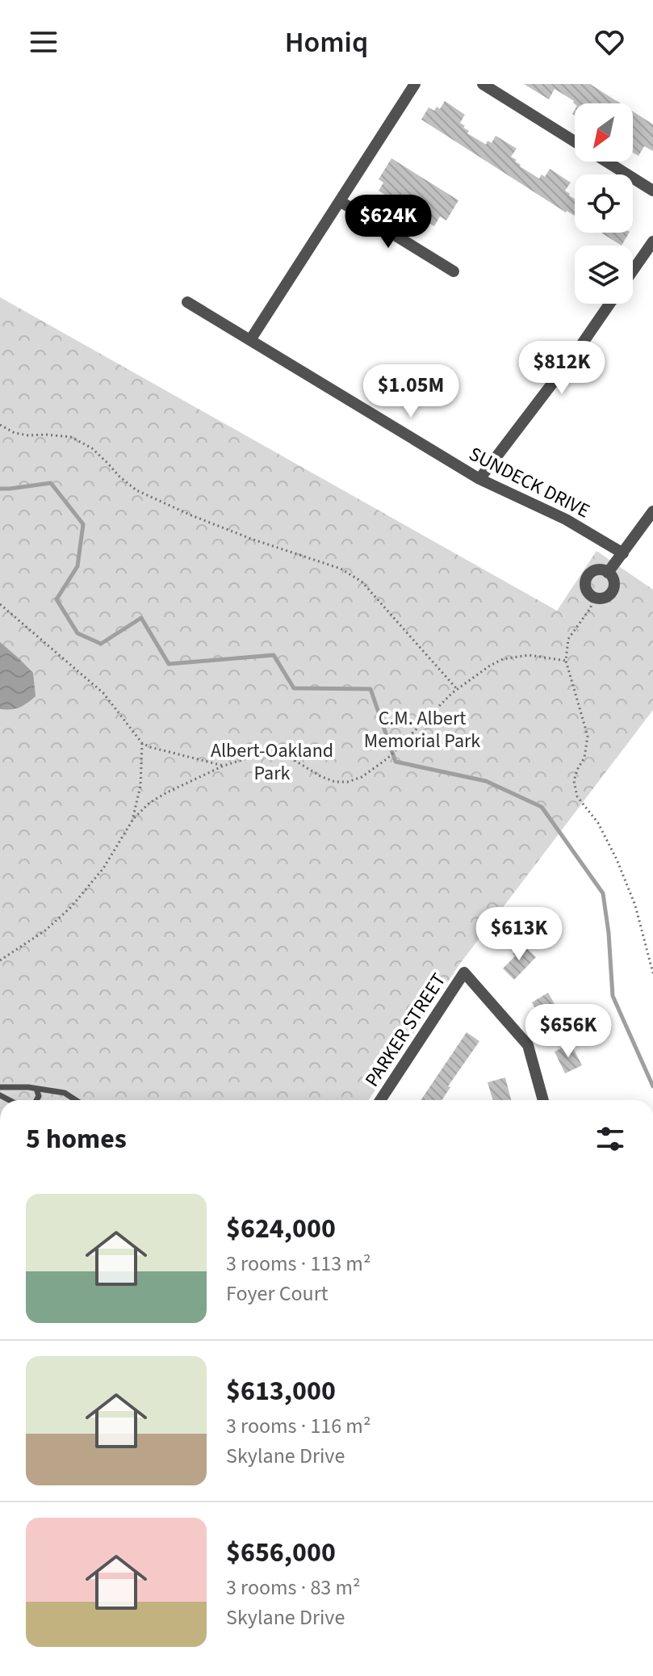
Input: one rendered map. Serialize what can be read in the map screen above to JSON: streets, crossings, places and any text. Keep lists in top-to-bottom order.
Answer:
{
  "streets": {
    "street": ["SUNDECK DRIVE", "PARKER STREET"]
  },
  "parks": ["C.M. Albert Memorial Park", "Albert-Oakland Park"],
  "north": "bottom left",
  "page": {
    "header": "Homiq",
    "price": [
      "$624K",
      "$812K",
      "$1.05M",
      "$613K",
      "$656K"
    ],
    "heading": "5 homes",
    "list": [
      {
        "name": "$624,000",
        "note": "3 rooms · 113 m² · Foyer Court"
      },
      {
        "name": "$613,000",
        "note": "3 rooms · 116 m² · Skylane Drive"
      },
      {
        "name": "$656,000",
        "note": "3 rooms · 83 m² · Skylane Drive"
      }
    ]
  }
}
